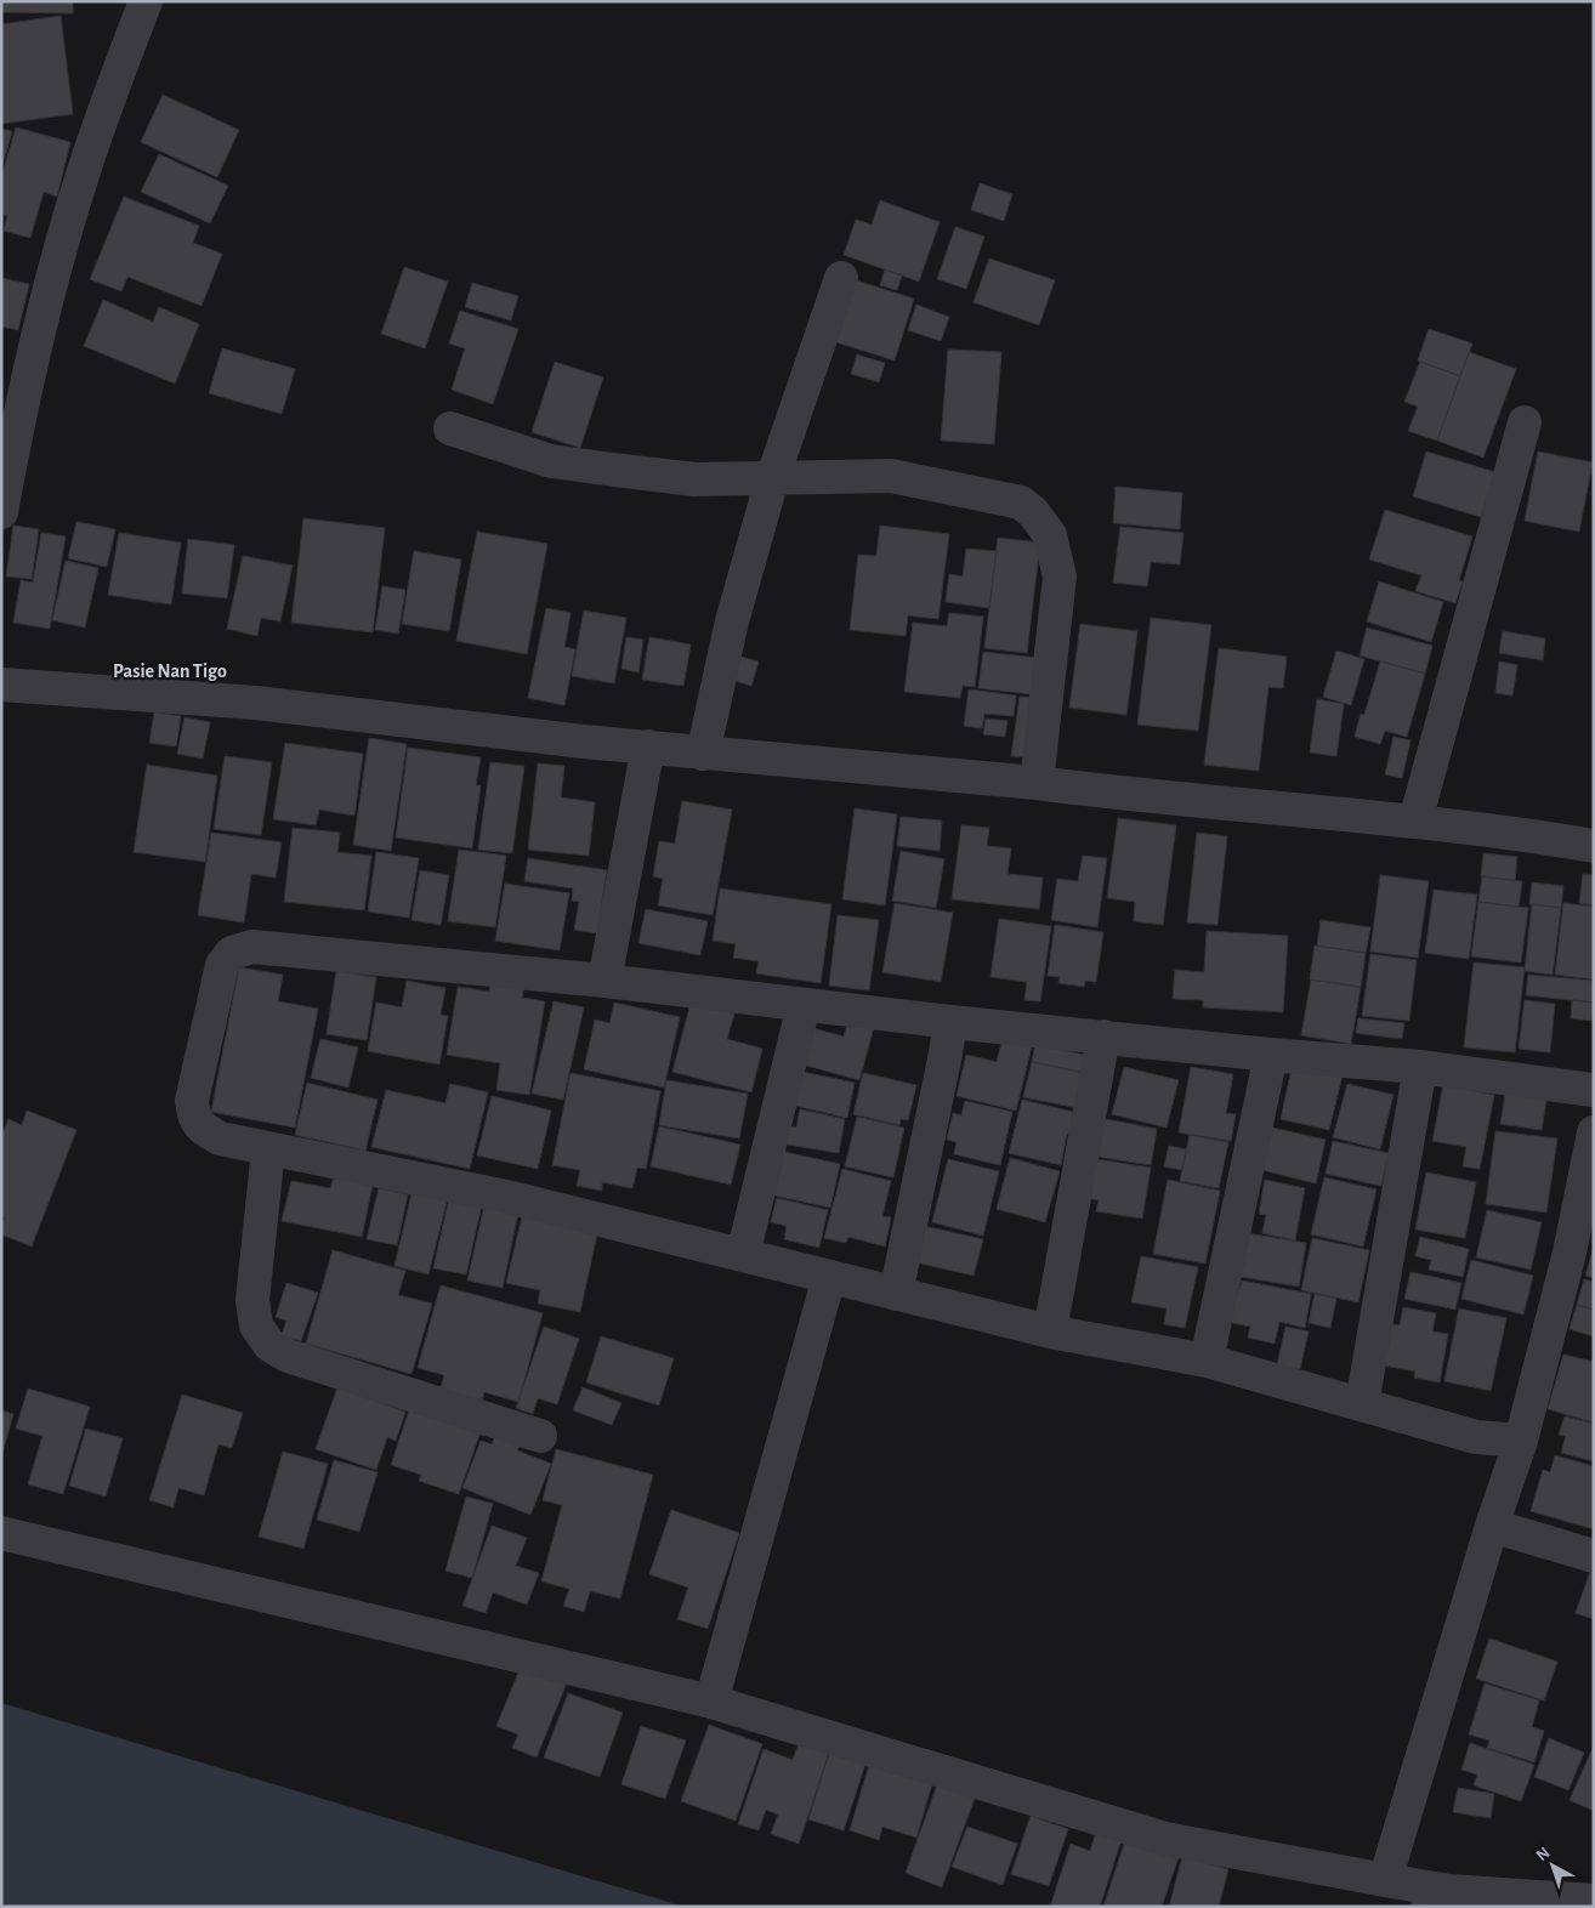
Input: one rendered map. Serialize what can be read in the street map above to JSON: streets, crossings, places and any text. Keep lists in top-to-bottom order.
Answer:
{
  "districts": ["Pasie Nan Tigo"],
  "north": "top left"
}
